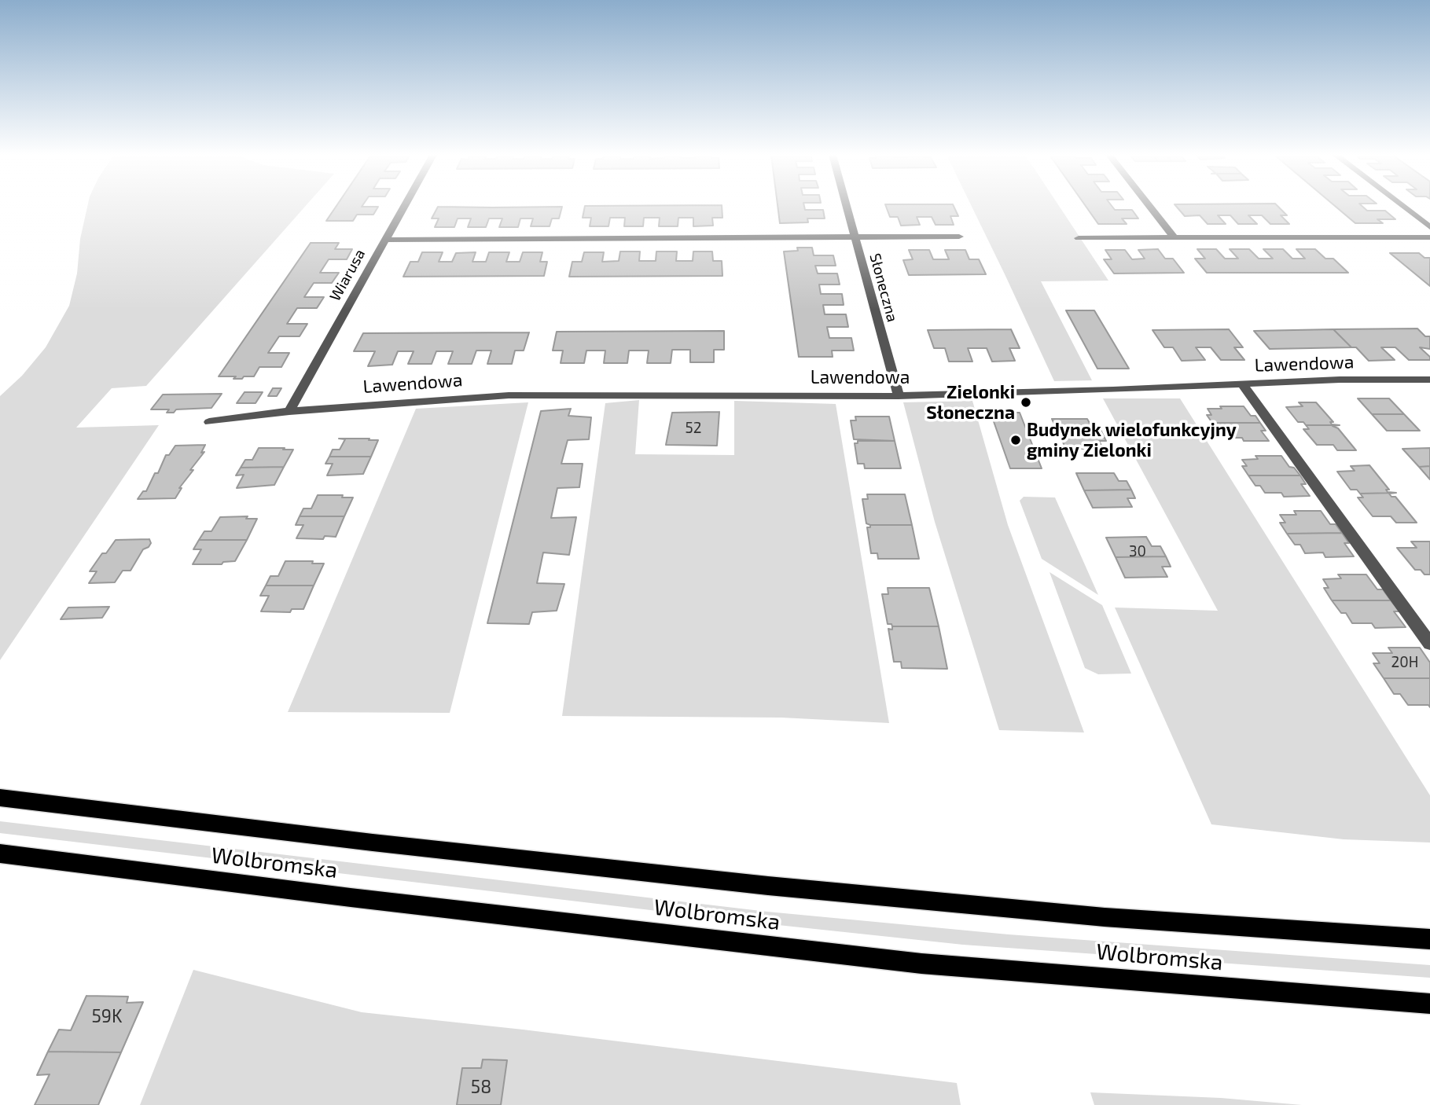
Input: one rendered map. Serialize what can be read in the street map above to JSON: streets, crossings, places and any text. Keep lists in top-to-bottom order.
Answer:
{
  "streets": {
    "main road": ["Wolbromska"],
    "street": ["Wiarusa", "Słoneczna", "Lawendowa"]
  },
  "crossings": [
    ["Wiarusa", "Lawendowa"],
    ["Słoneczna", "Lawendowa"]
  ],
  "places": ["Zielonki Słoneczna", "Budynek wielofunkcyjny gminy Zielonki"],
  "house_numbers": [
    "52",
    "30",
    "20H",
    "59K",
    "58"
  ]
}
